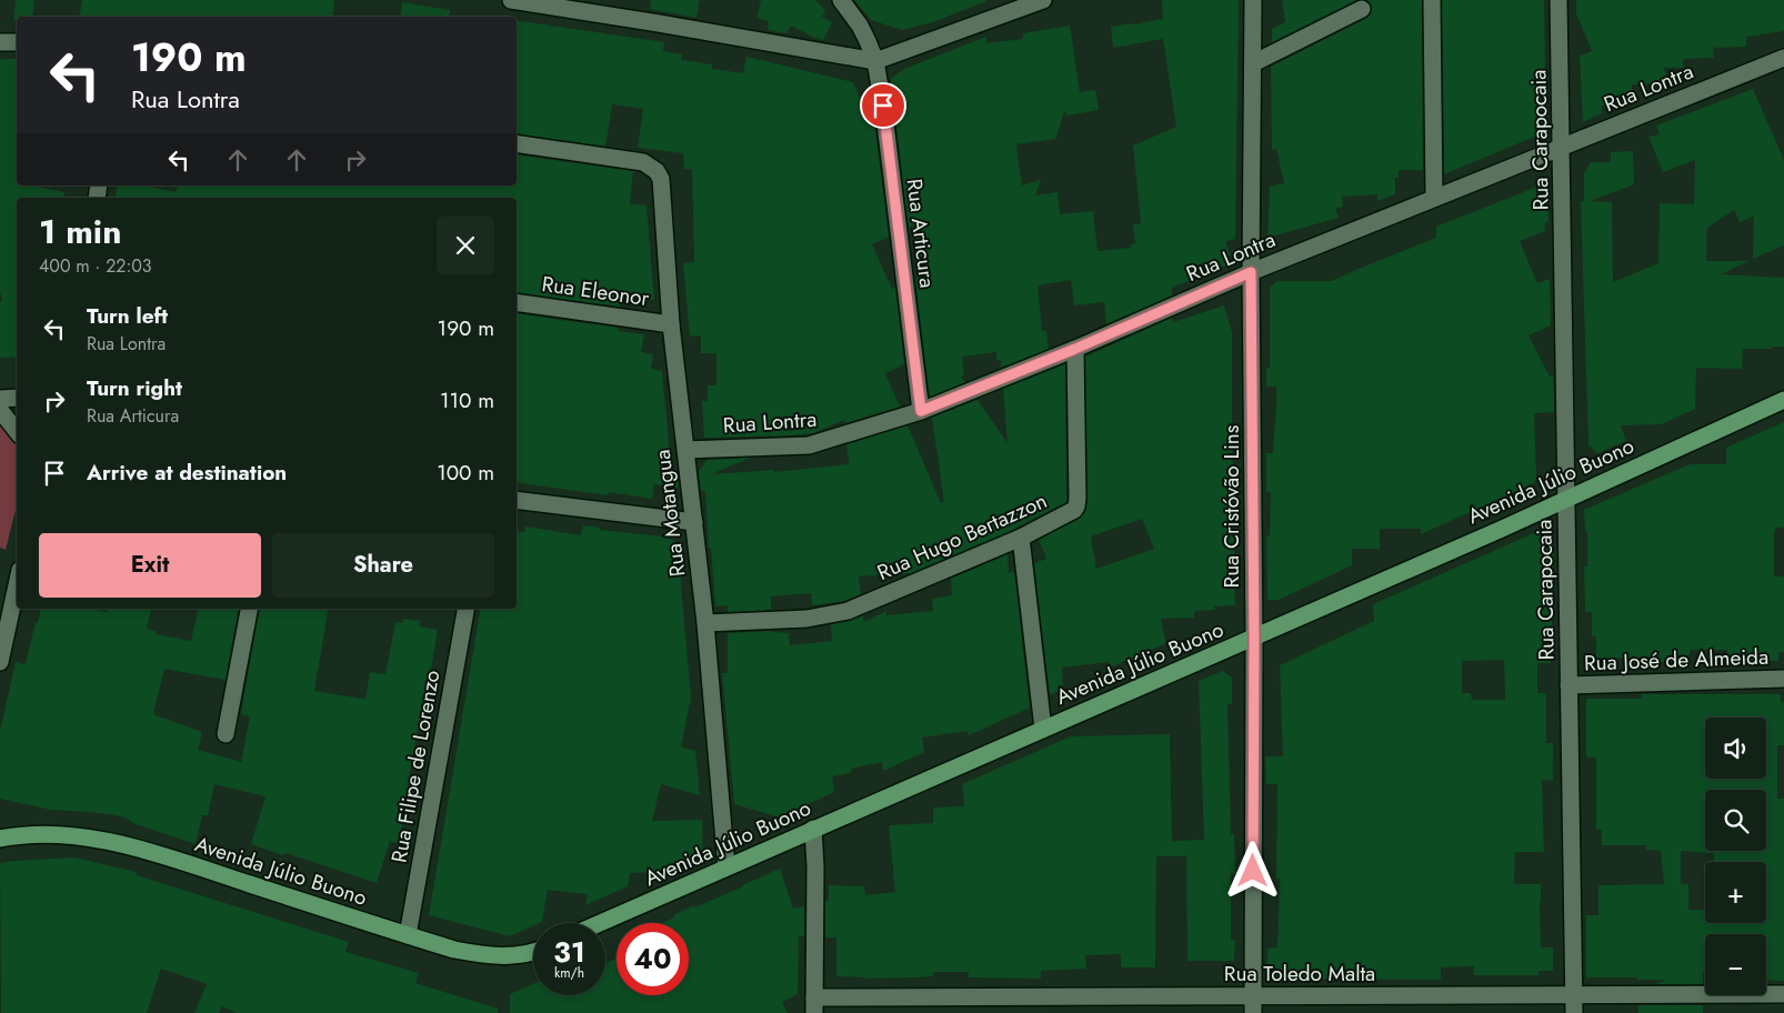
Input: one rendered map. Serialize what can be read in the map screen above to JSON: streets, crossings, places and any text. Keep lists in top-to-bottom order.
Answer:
{
  "streets": {
    "main road": ["Avenida Júlio Buono"],
    "street": [
      "Rua Lontra",
      "Rua Carapocaia",
      "Rua Articura",
      "Rua Eleonor",
      "Rua Cristóvão Lins",
      "Rua Motangua",
      "Rua Hugo Bertazzon",
      "Rua José de Almeida",
      "Rua Filipe de Lorenzo",
      "Rua Toledo Malta"
    ]
  },
  "crossings": [
    ["Rua Lontra", "Rua Carapocaia"],
    ["Rua Lontra", "Rua Articura"],
    ["Rua Lontra", "Rua Cristóvão Lins"],
    ["Rua Lontra", "Rua Motangua"],
    ["Rua Lontra", "Rua Hugo Bertazzon"],
    ["Rua Carapocaia", "Avenida Júlio Buono"],
    ["Rua Carapocaia", "Rua José de Almeida"],
    ["Rua Carapocaia", "Rua Toledo Malta"],
    ["Rua Eleonor", "Rua Motangua"],
    ["Avenida Júlio Buono", "Rua Cristóvão Lins"],
    ["Avenida Júlio Buono", "Rua Motangua"],
    ["Avenida Júlio Buono", "Rua Filipe de Lorenzo"],
    ["Rua Cristóvão Lins", "Rua Toledo Malta"],
    ["Rua Motangua", "Rua Hugo Bertazzon"]
  ],
  "page": {
    "turn": ["190 m", "Rua Lontra"],
    "heading": ["1 min", "400 m · 22:03"],
    "list": [
      {
        "name": "Turn left",
        "note": "Rua Lontra",
        "value": "190 m"
      },
      {
        "name": "Turn right",
        "note": "Rua Articura",
        "value": "110 m"
      },
      {
        "name": "Arrive at destination",
        "value": "100 m"
      }
    ],
    "buttons": ["Exit", "Share"],
    "map_buttons": ["+", "−"],
    "speed": "31 km/h",
    "limit": "40"
  }
}
